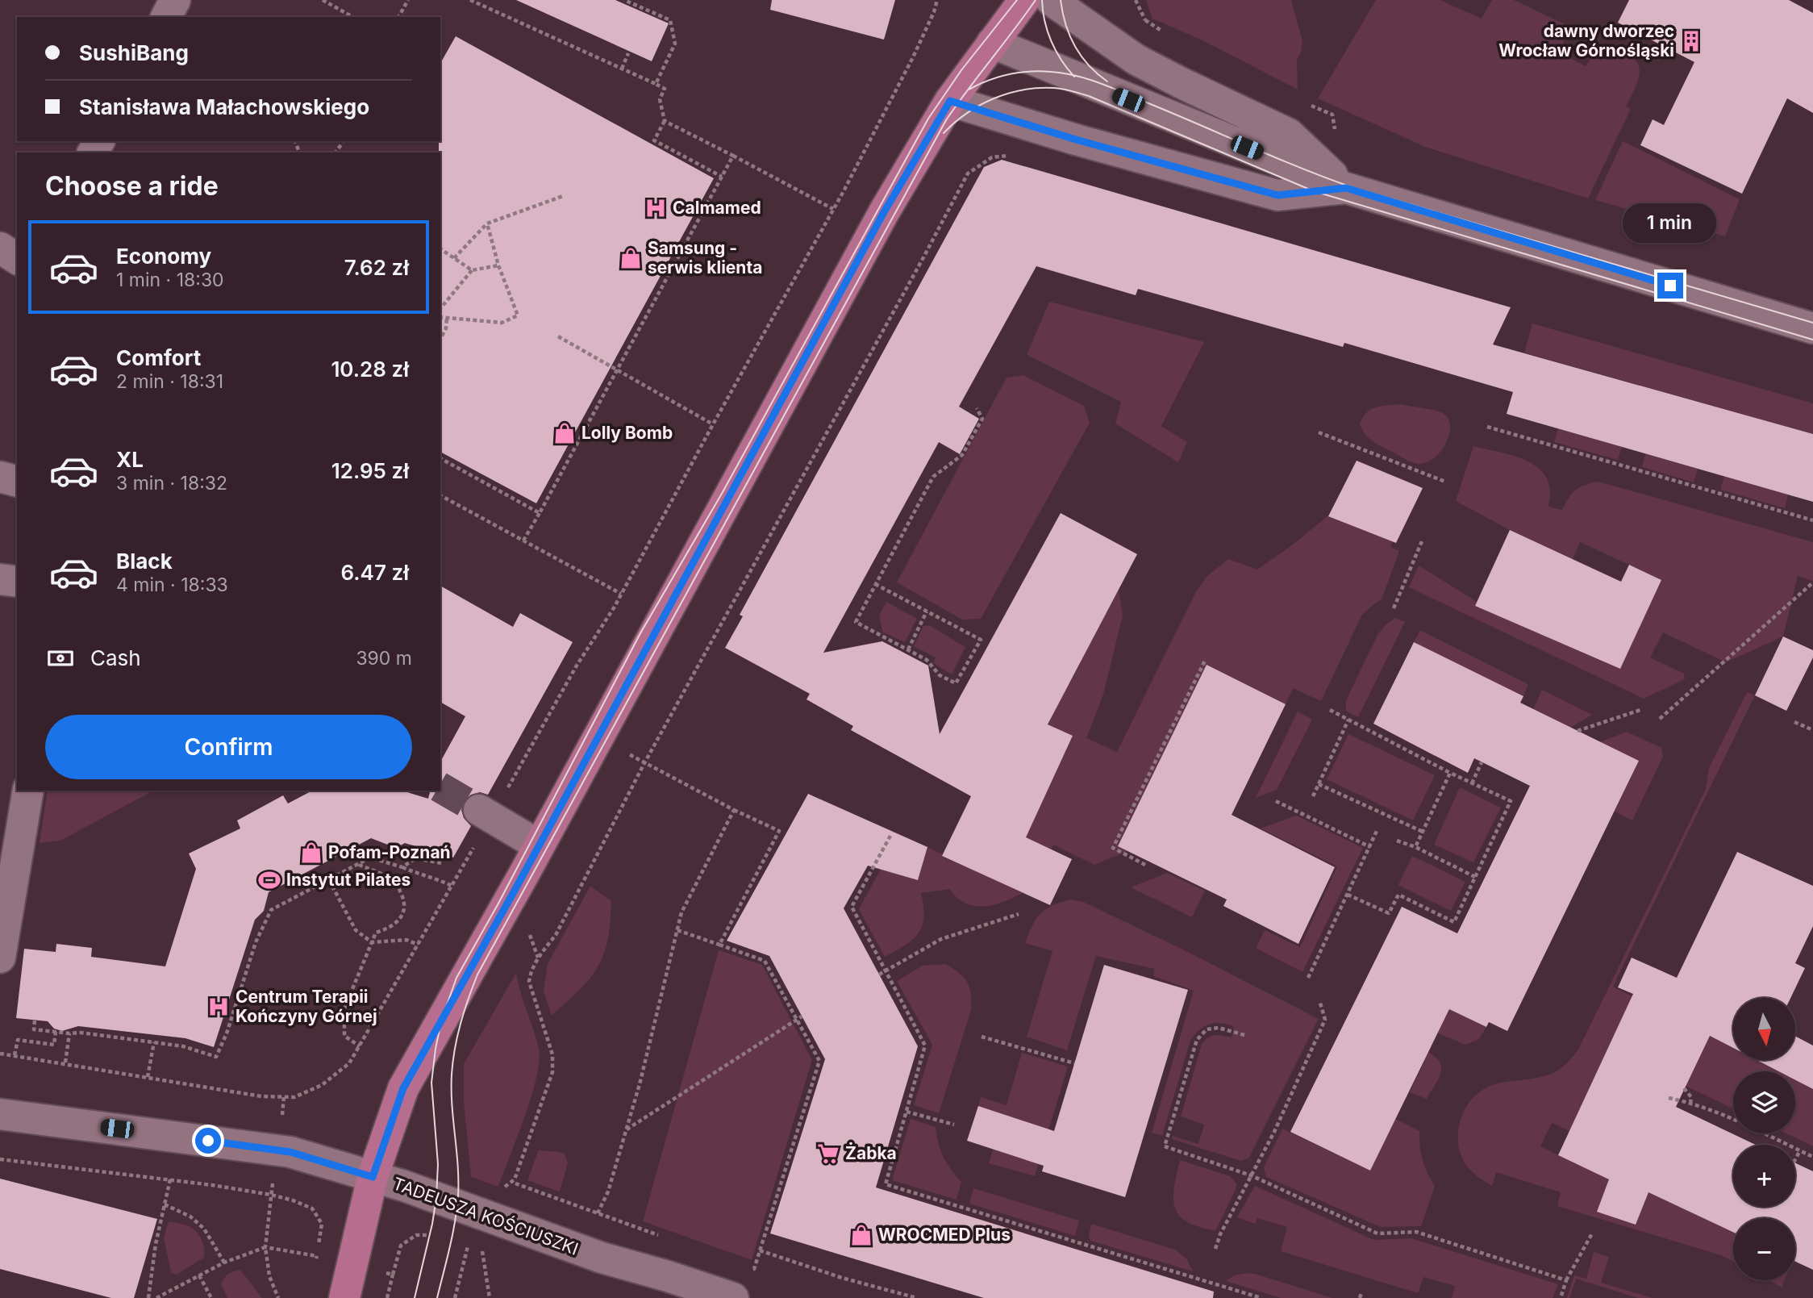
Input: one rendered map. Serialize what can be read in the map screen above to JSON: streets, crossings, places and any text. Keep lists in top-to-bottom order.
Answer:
{
  "streets": {
    "street": ["TADEUSZA KOŚCIUSZKI"]
  },
  "places": {
    "building": ["dawny dworzec Wrocław Górnośląski"],
    "hospital": ["Calmamed", "Centrum Terapii Kończyny Górnej"],
    "shop": [
      "Samsung - serwis klienta",
      "Lolly Bomb",
      "Pofam-Poznań",
      "WROCMED Plus"
    ],
    "sports": ["Instytut Pilates"],
    "supermarket": ["Żabka"]
  },
  "north": "bottom",
  "page": {
    "banner": ["SushiBang", "Stanisława Małachowskiego"],
    "heading": "Choose a ride",
    "bubble": "1 min",
    "list": [
      {
        "name": "Economy",
        "note": "1 min · 18:30",
        "value": "7.62 zł"
      },
      {
        "name": "Comfort",
        "note": "2 min · 18:31",
        "value": "10.28 zł"
      },
      {
        "name": "XL",
        "note": "3 min · 18:32",
        "value": "12.95 zł"
      },
      {
        "name": "Black",
        "note": "4 min · 18:33",
        "value": "6.47 zł"
      }
    ],
    "pay": ["Cash", "390 m"],
    "buttons": "Confirm",
    "map_buttons": ["+", "−"]
  }
}
